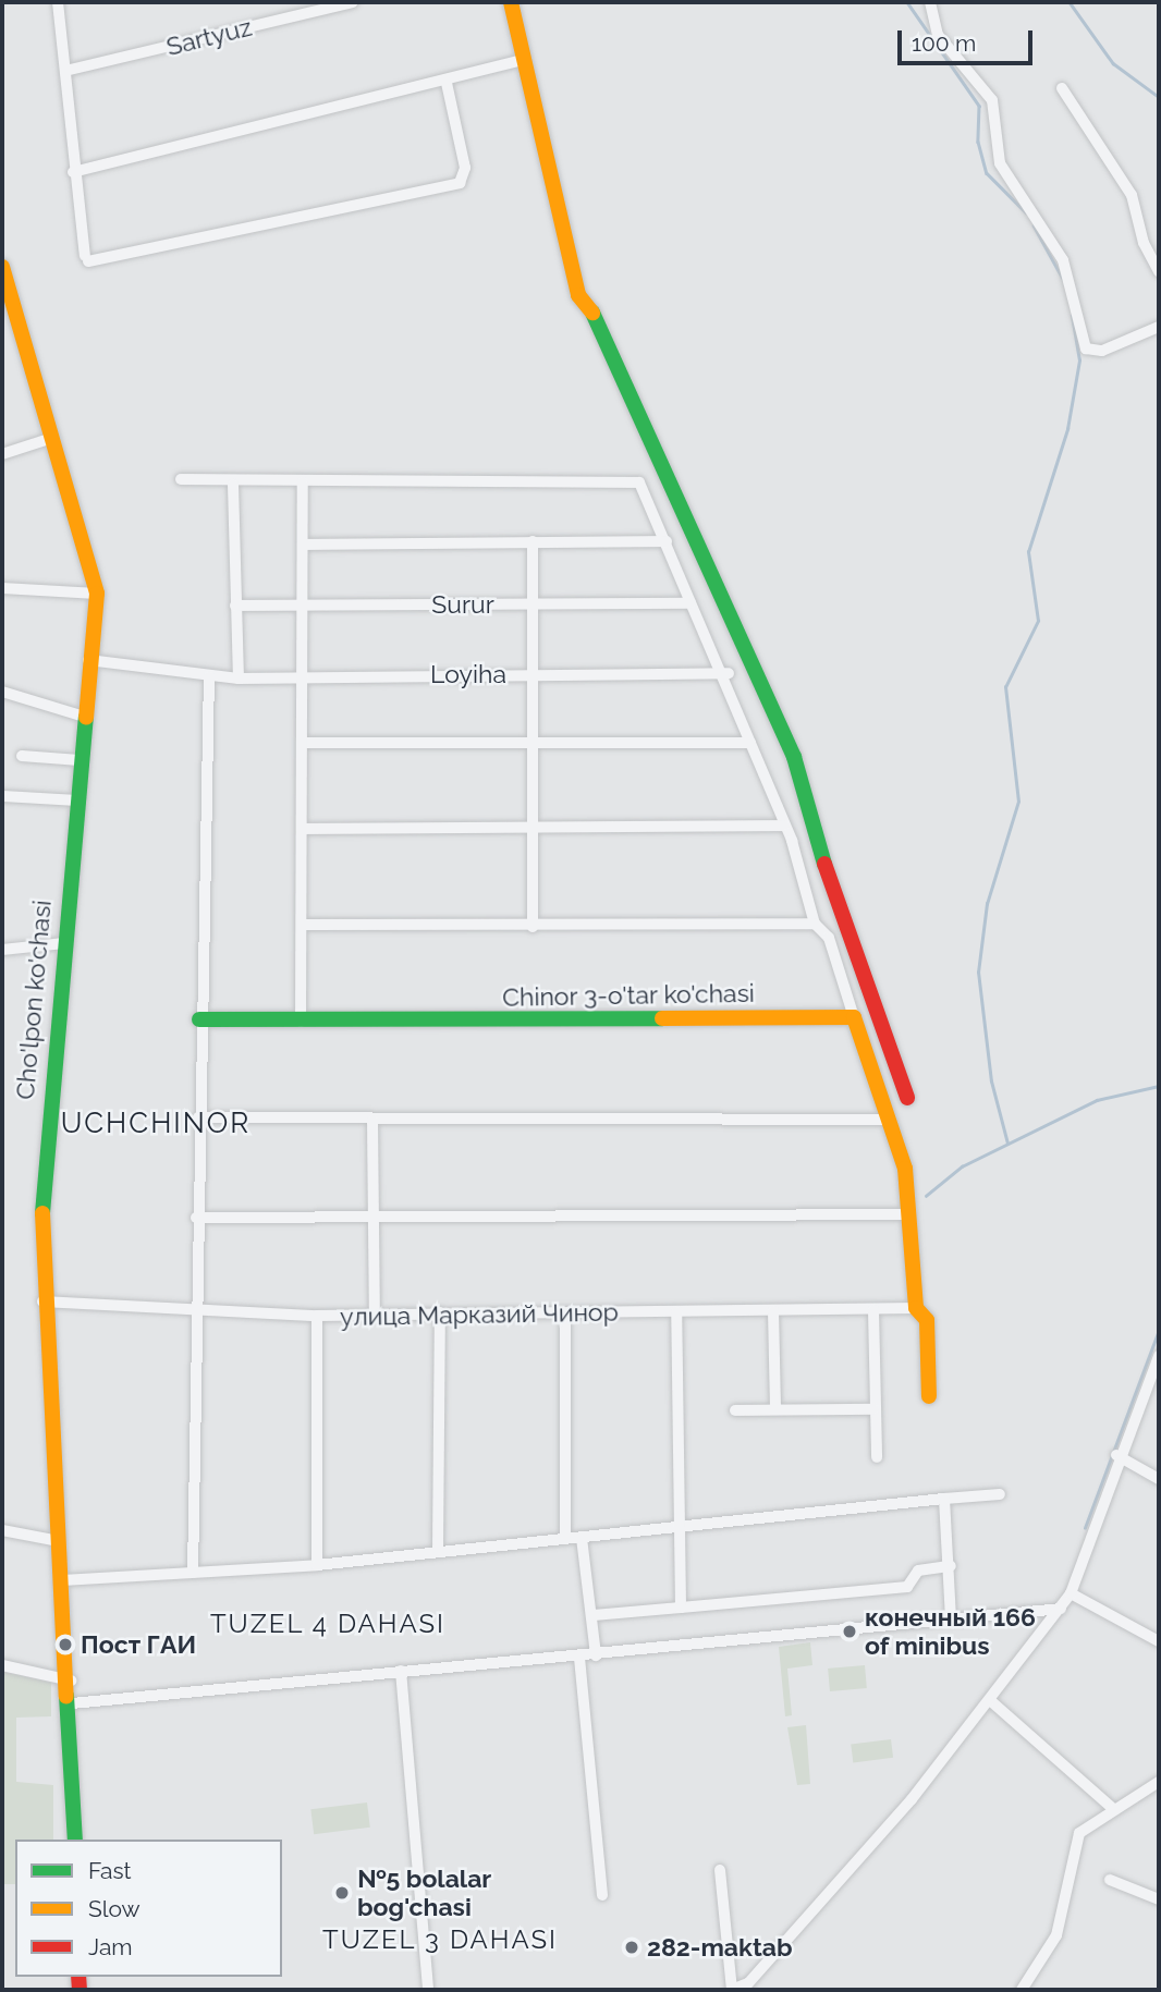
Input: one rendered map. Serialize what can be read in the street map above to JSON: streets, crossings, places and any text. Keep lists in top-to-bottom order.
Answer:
{
  "streets": {
    "street": [
      "Sartyuz",
      "Surur",
      "Loyiha",
      "Chinor 3-o'tar ko'chasi",
      "Cho'lpon ko'chasi",
      "улица Марказий Чинор"
    ]
  },
  "crossings": [
    ["Loyiha", "Cho'lpon ko'chasi"],
    ["Cho'lpon ko'chasi", "улица Марказий Чинор"]
  ],
  "districts": ["UCHCHINOR", "TUZEL 4 DAHASI", "TUZEL 3 DAHASI"],
  "places": [
    "конечный 166 of minibus",
    "Пост ГАИ",
    "№5 bolalar bog'chasi",
    "282-maktab"
  ],
  "legend": ["Fast", "Slow", "Jam"],
  "scale_bar": "100 m"
}
